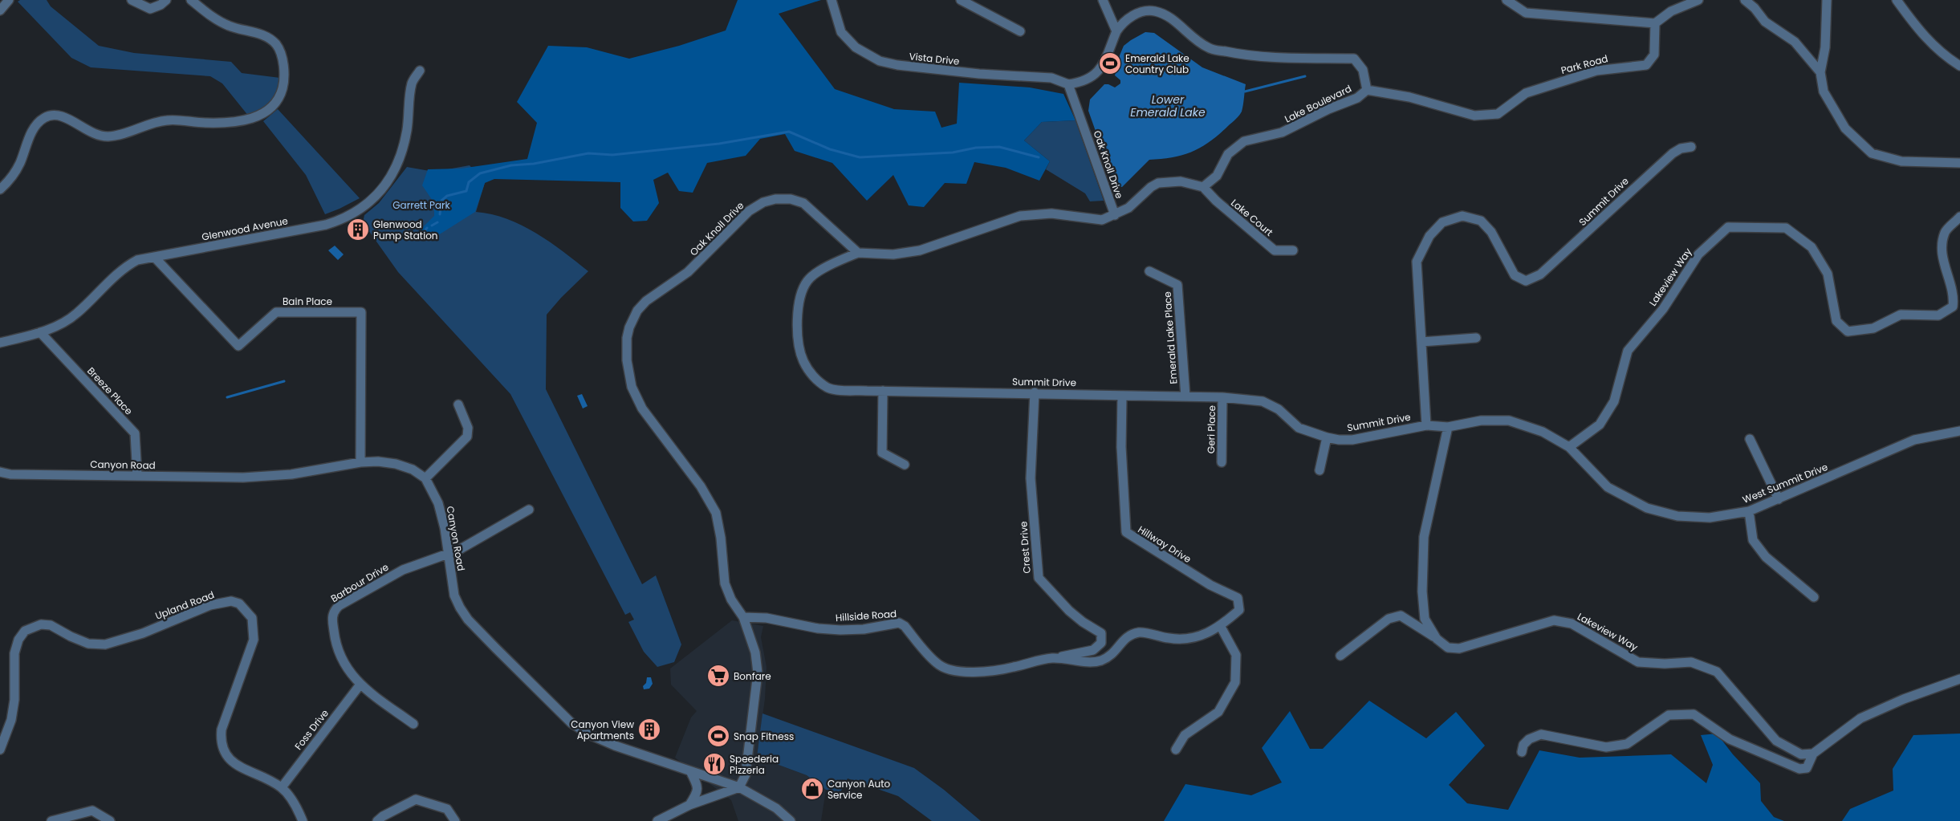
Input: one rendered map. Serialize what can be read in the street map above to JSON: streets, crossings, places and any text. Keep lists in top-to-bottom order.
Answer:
{
  "streets": {
    "street": [
      "Vista Drive",
      "Park Road",
      "Lake Boulevard",
      "Oak Knoll Drive",
      "Summit Drive",
      "Lake Court",
      "Glenwood Avenue",
      "Lakeview Way",
      "Bain Place",
      "Emerald Lake Place",
      "Breeze Place",
      "Geri Place",
      "Canyon Road",
      "West Summit Drive",
      "Hillway Drive",
      "Crest Drive",
      "Barbour Drive",
      "Upland Road",
      "Hillside Road",
      "Foss Drive"
    ]
  },
  "crossings": [
    ["Vista Drive", "Oak Knoll Drive"],
    ["Park Road", "Lake Boulevard"],
    ["Lake Boulevard", "Lake Court"],
    ["Oak Knoll Drive", "Summit Drive"],
    ["Oak Knoll Drive", "Canyon Road"],
    ["Oak Knoll Drive", "Hillside Road"],
    ["Summit Drive", "Emerald Lake Place"],
    ["Summit Drive", "Geri Place"],
    ["Summit Drive", "West Summit Drive"],
    ["Summit Drive", "Hillway Drive"],
    ["Summit Drive", "Crest Drive"],
    ["Glenwood Avenue", "Bain Place"],
    ["Glenwood Avenue", "Breeze Place"],
    ["Lakeview Way", "West Summit Drive"],
    ["Bain Place", "Canyon Road"],
    ["Breeze Place", "Canyon Road"],
    ["Canyon Road", "Barbour Drive"],
    ["Hillway Drive", "Hillside Road"],
    ["Crest Drive", "Hillside Road"],
    ["Barbour Drive", "Foss Drive"],
    ["Upland Road", "Foss Drive"]
  ],
  "water": ["Lower Emerald Lake"],
  "parks": ["Garrett Park"],
  "places": {
    "sports": ["Emerald Lake Country Club", "Snap Fitness"],
    "building": ["Glenwood Pump Station", "Canyon View Apartments"],
    "supermarket": ["Bonfare"],
    "restaurant": ["Speederia Pizzeria"],
    "shop": ["Canyon Auto Service"]
  }
}
